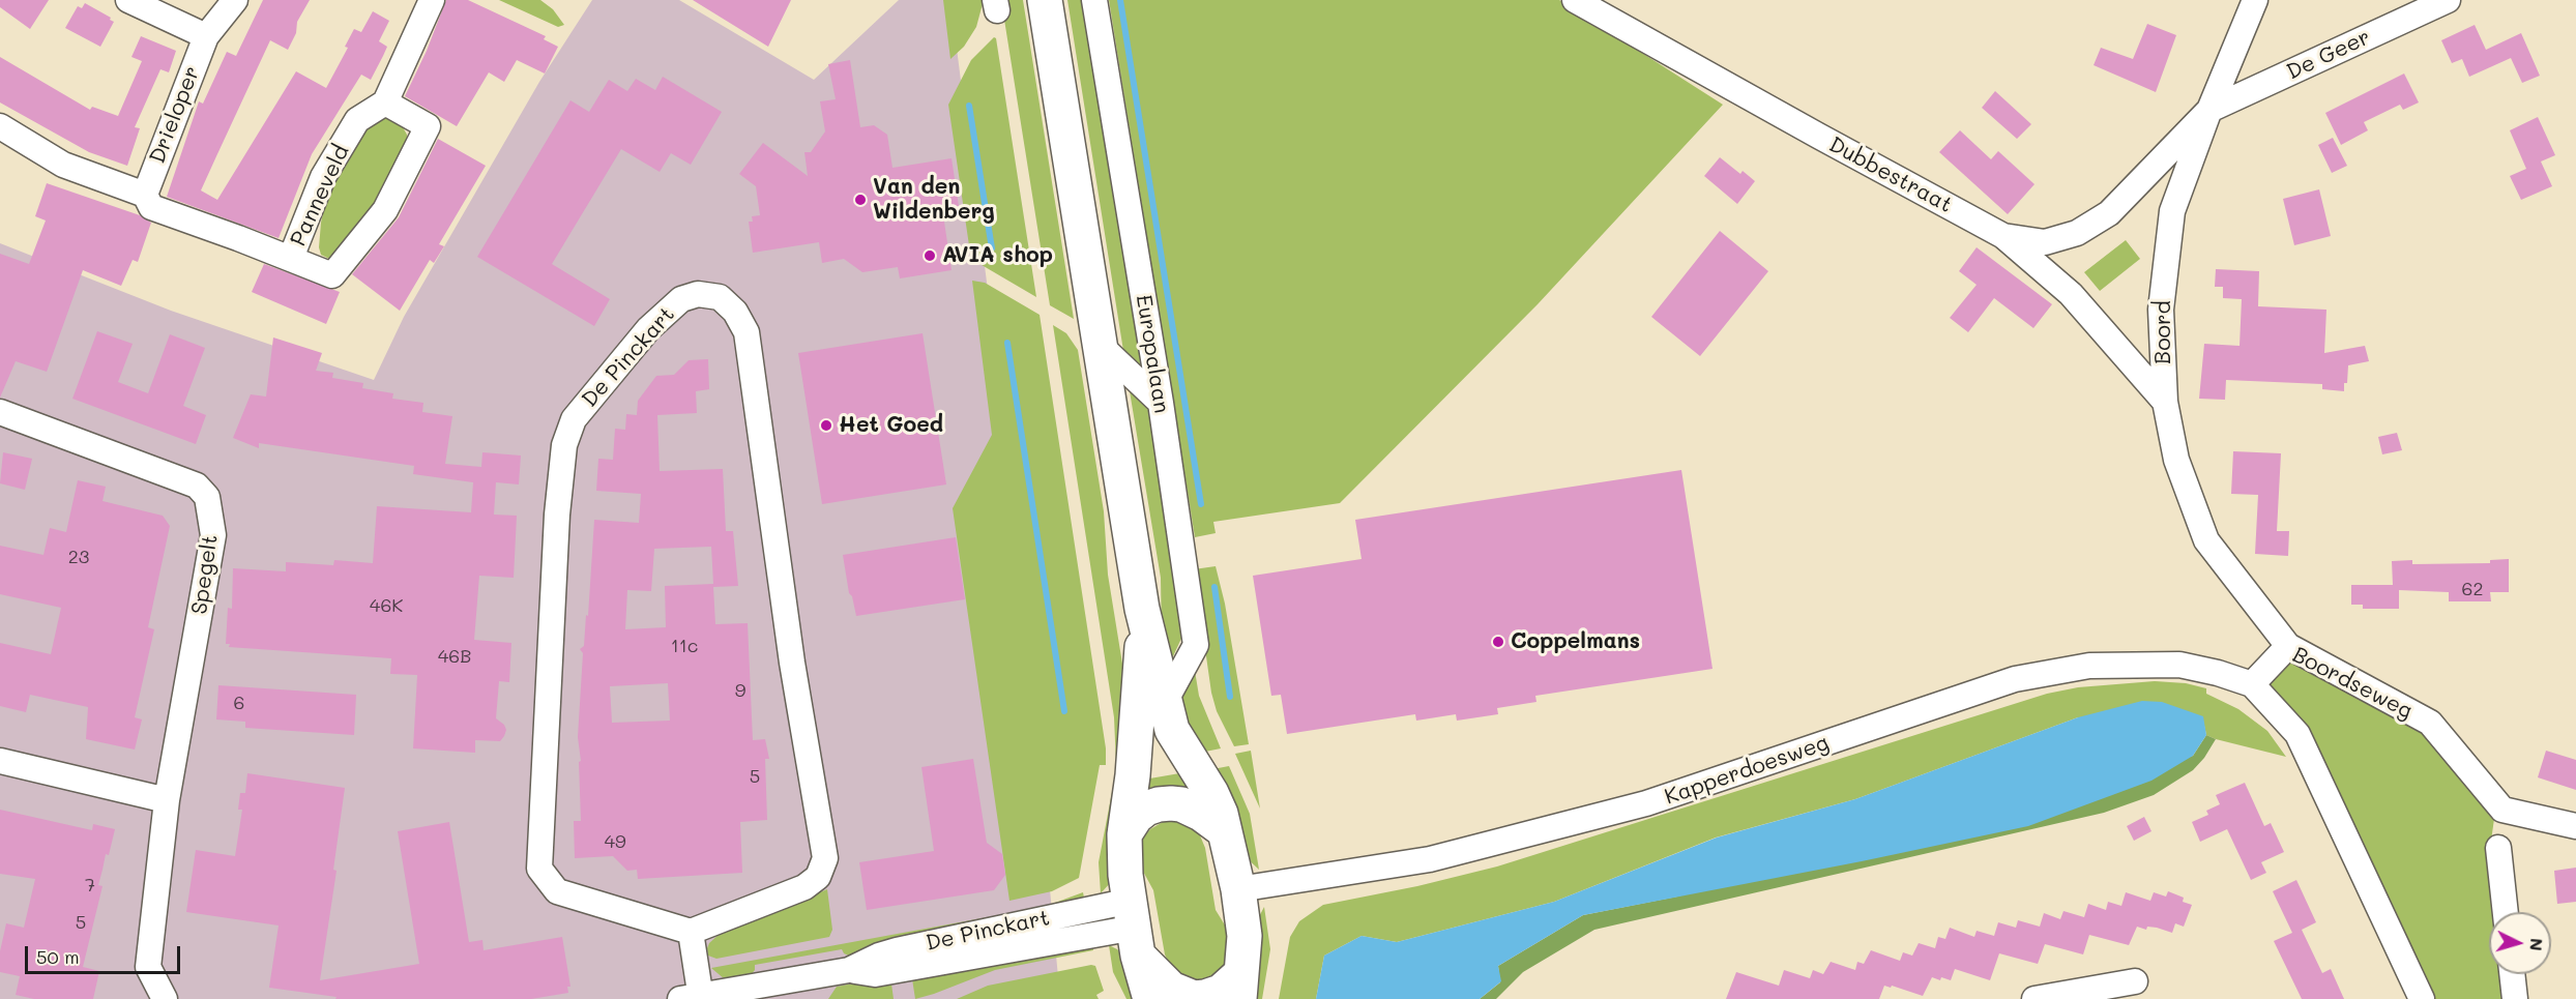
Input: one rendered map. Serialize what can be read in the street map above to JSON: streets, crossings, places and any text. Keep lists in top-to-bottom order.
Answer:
{
  "streets": {
    "street": [
      "De Geer",
      "Drieloper",
      "Dubbestraat",
      "Panneveld",
      "Boord",
      "Europalaan",
      "De Pinckart",
      "Spegelt",
      "Boordseweg",
      "Kapperdoesweg"
    ]
  },
  "crossings": [
    ["De Geer", "Boord"],
    ["Dubbestraat", "Boord"],
    ["Boord", "Boordseweg"],
    ["Boordseweg", "Kapperdoesweg"]
  ],
  "places": [
    "Van den Wildenberg",
    "AVIA shop",
    "Het Goed",
    "Coppelmans"
  ],
  "house_numbers": [
    "23",
    "62",
    "46K",
    "11c",
    "46B",
    "9",
    "6",
    "5",
    "49",
    "7",
    "5"
  ],
  "scale_bar": "50 m",
  "north": "right"
}
